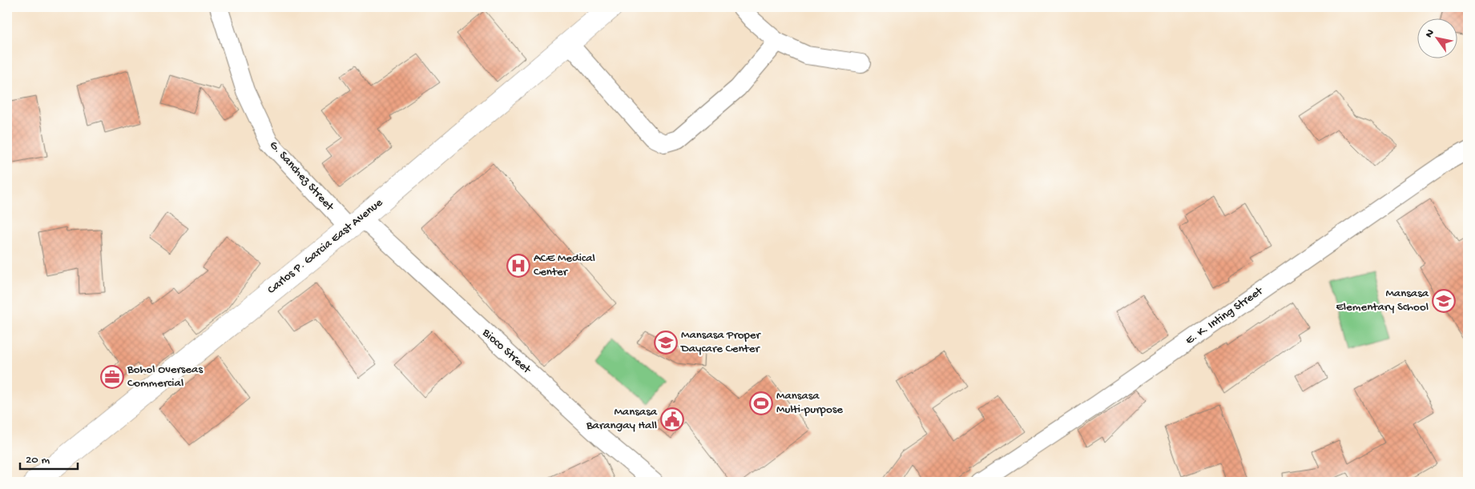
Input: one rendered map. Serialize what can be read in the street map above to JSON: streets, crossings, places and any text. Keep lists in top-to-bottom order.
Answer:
{
  "streets": {
    "main road": ["Carlos P. Garcia East Avenue"],
    "street": ["G. Sanchez Street", "E. K. Inting Street", "Bioco Street"]
  },
  "crossings": [
    ["G. Sanchez Street", "Carlos P. Garcia East Avenue"],
    ["G. Sanchez Street", "Bioco Street"],
    ["Carlos P. Garcia East Avenue", "Bioco Street"]
  ],
  "places": {
    "hospital": ["ACE Medical Center"],
    "school or university": ["Mansasa Elementary School", "Mansasa Proper Daycare Center"],
    "office": ["Bohol Overseas Commercial"],
    "sports": ["Mansasa Multi-purpose"],
    "public building": ["Mansasa Barangay Hall"]
  },
  "scale_bar": "20 m",
  "north": "top left"
}
